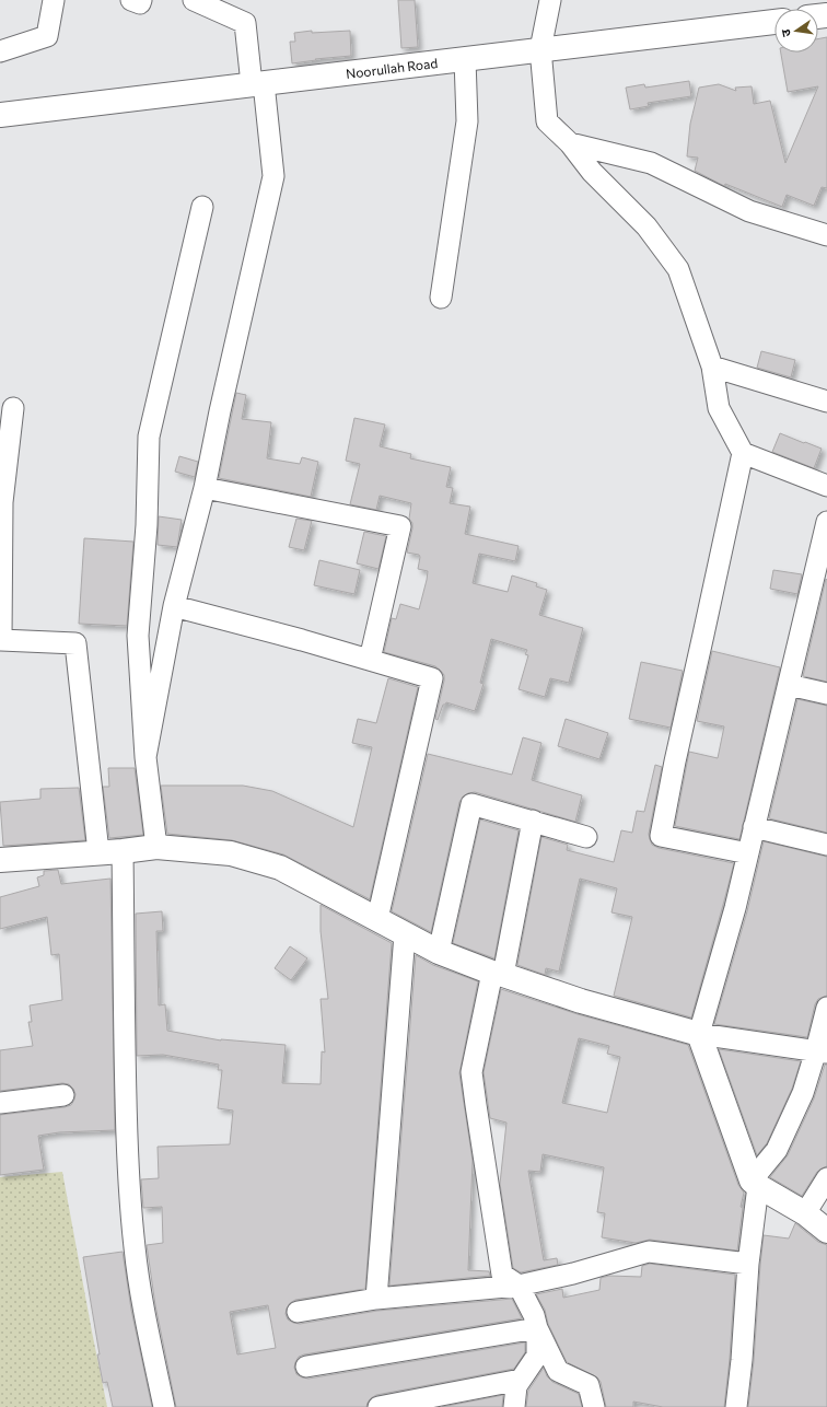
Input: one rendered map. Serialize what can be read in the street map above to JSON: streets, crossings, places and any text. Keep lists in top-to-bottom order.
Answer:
{
  "streets": {
    "street": ["Noorullah Road"]
  },
  "north": "left"
}
